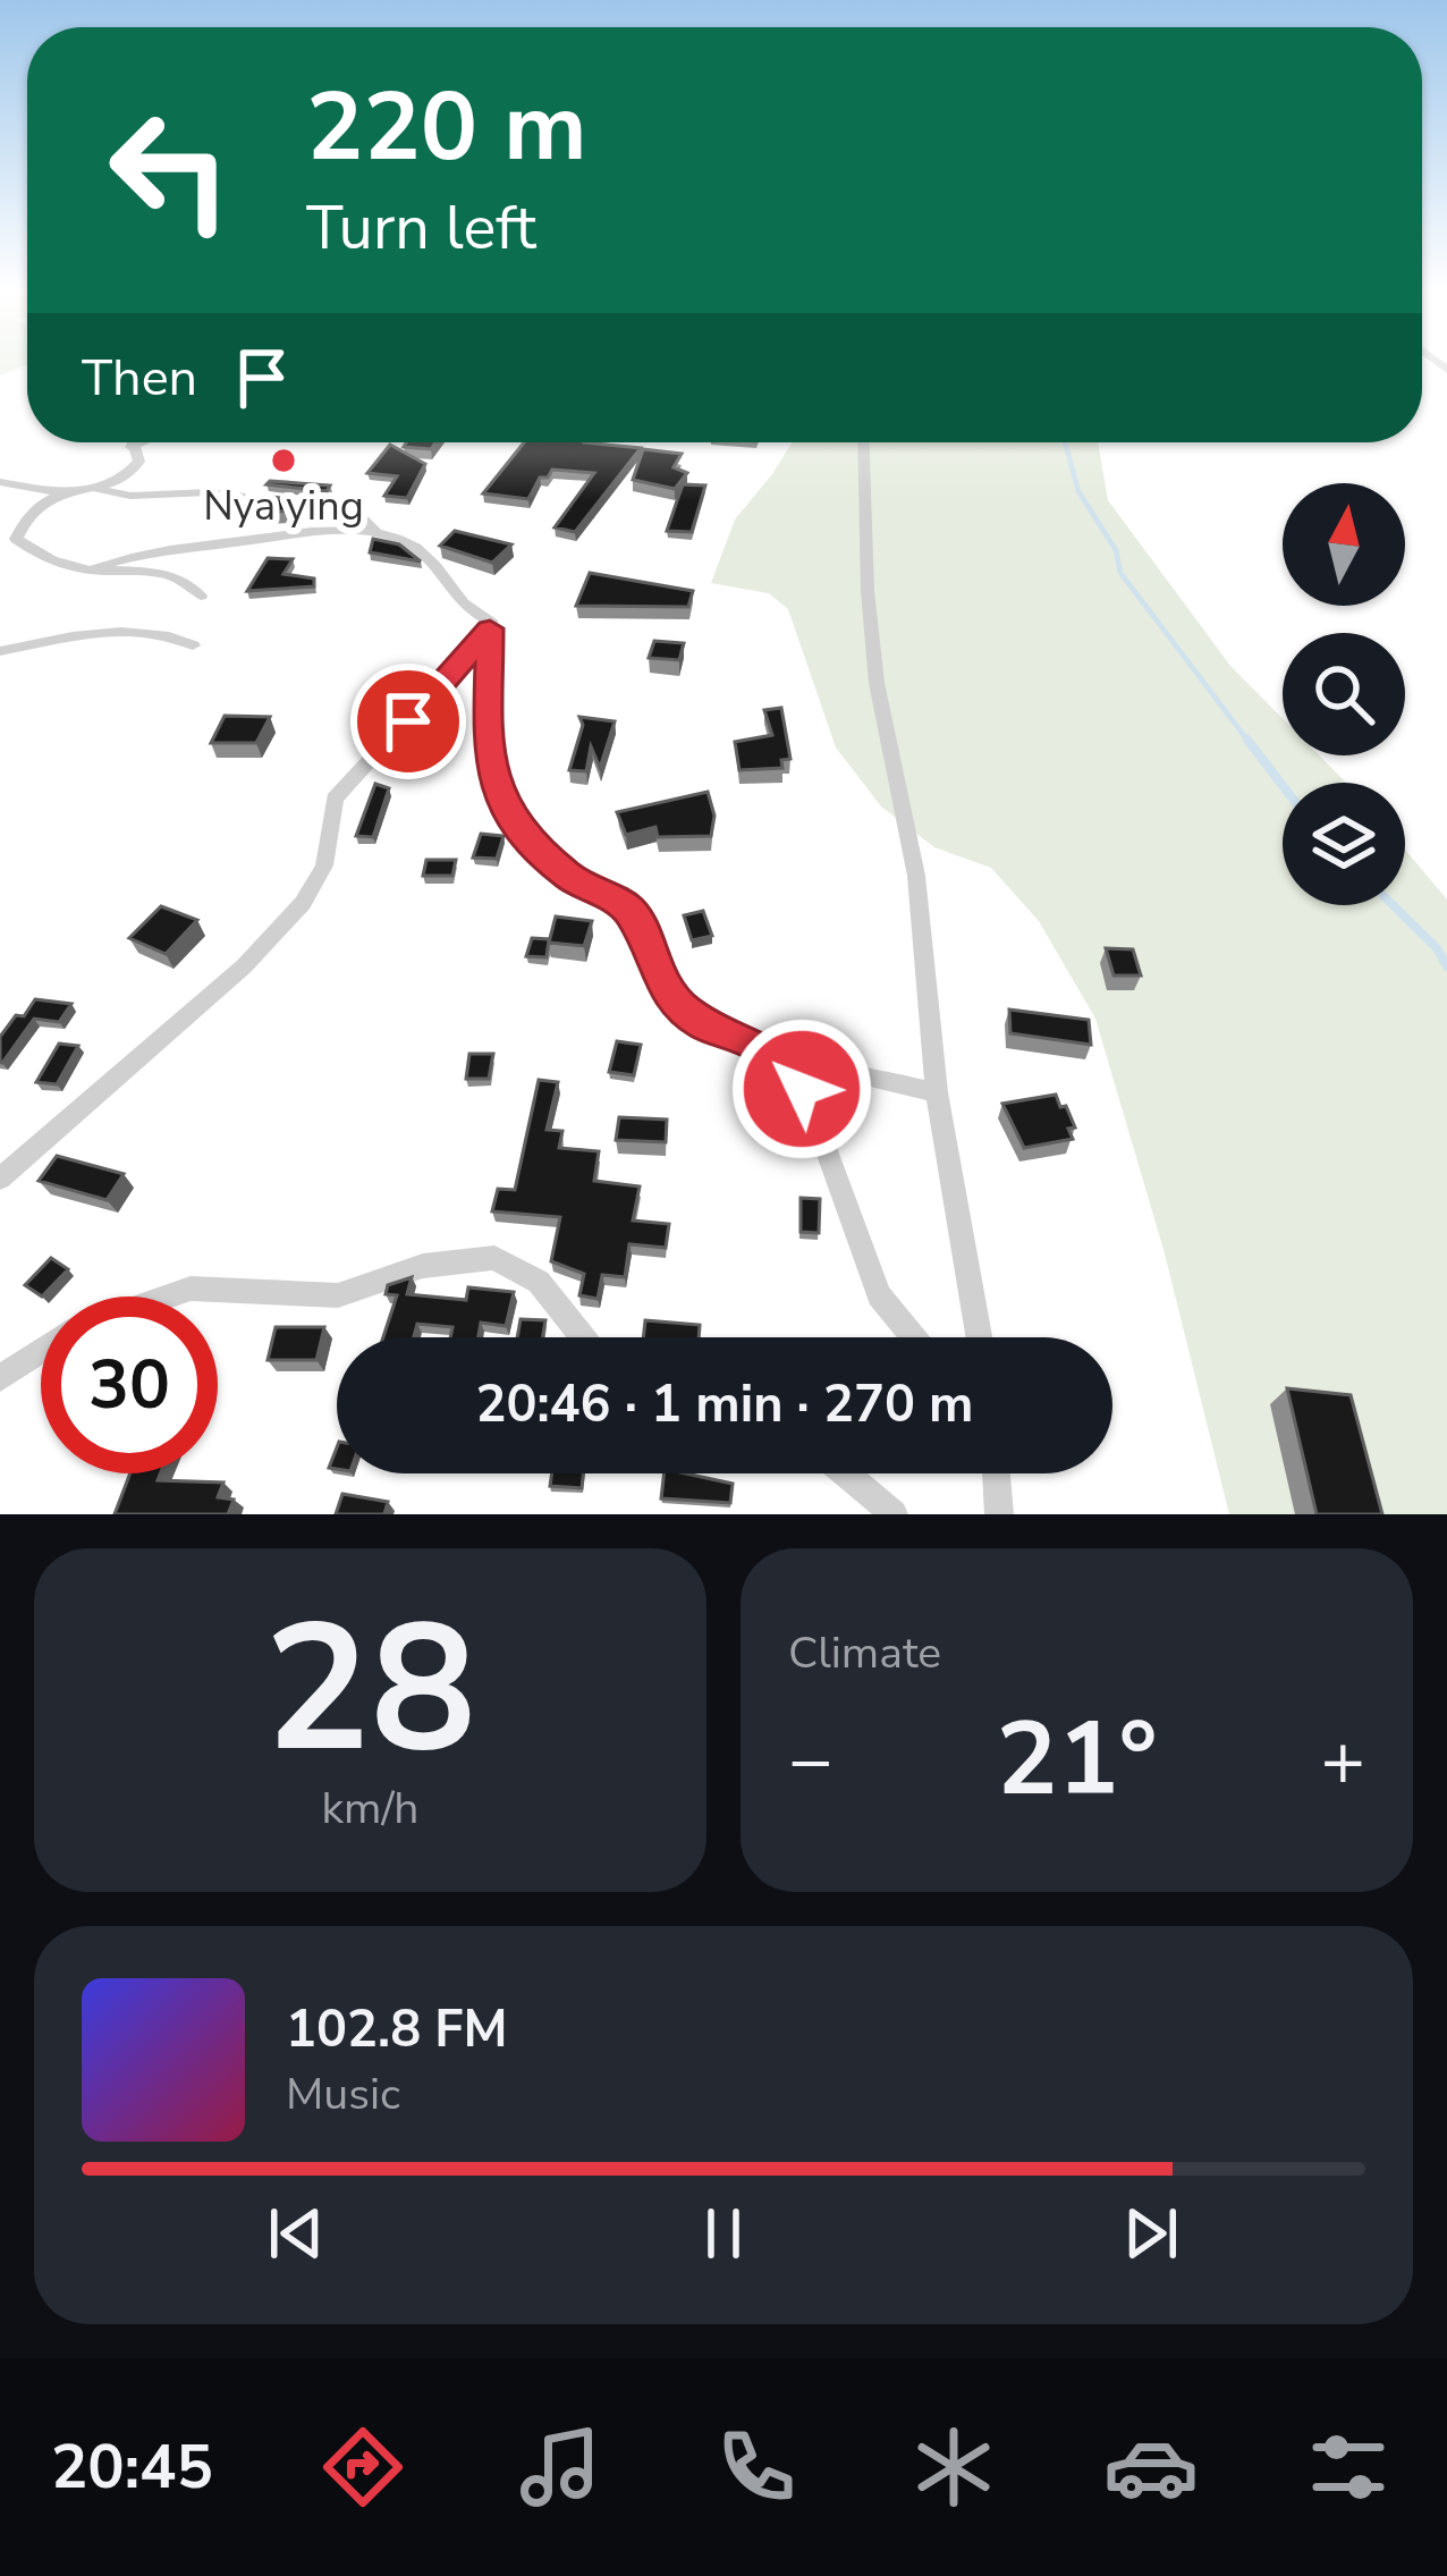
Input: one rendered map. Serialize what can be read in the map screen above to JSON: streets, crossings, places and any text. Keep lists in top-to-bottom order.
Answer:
{
  "places": ["Nya ying"],
  "north": "top",
  "page": {
    "turn": ["220 m", "Turn left"],
    "then": "Then",
    "limit": "30",
    "trip": "20:46 · 1 min · 270 m",
    "tile": [
      ["28", "km/h"],
      "Climate"
    ],
    "heat": ["−", "21°", "+"],
    "song": ["102.8 FM", "Music"],
    "tabs": "20:45"
  }
}
